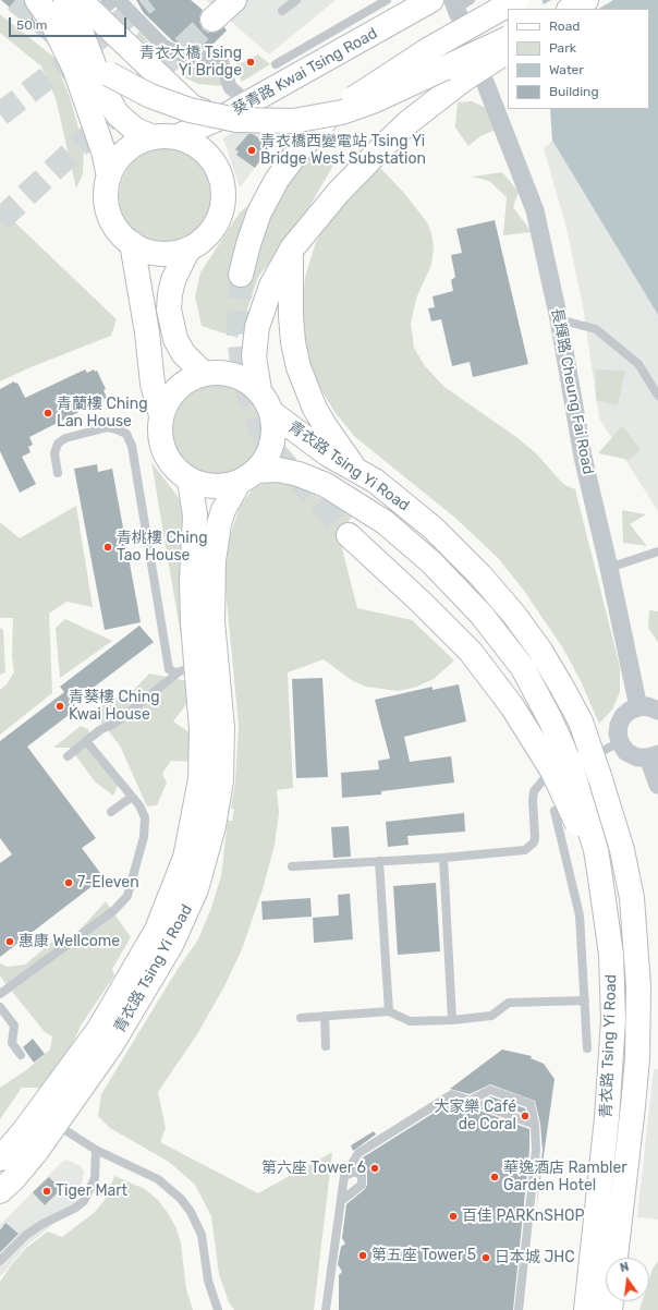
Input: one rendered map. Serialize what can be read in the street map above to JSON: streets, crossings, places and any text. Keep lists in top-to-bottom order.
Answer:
{
  "streets": {
    "main road": ["葵青路 Kwai Tsing Road", "青衣路 Tsing Yi Road"],
    "street": ["長輝路 Cheung Fai Road"]
  },
  "places": [
    "青衣大橋 Tsing Yi Bridge",
    "青衣橋西變電站 Tsing Yi Bridge West Substation",
    "青蘭樓 Ching Lan House",
    "青桃樓 Ching Tao House",
    "青葵樓 Ching Kwai House",
    "7-Eleven",
    "惠康 Wellcome",
    "大家樂 Café de Coral",
    "第六座 Tower 6",
    "華逸酒店 Rambler Garden Hotel",
    "Tiger Mart",
    "百佳 PARKnSHOP",
    "第五座 Tower 5",
    "日本城 JHC"
  ],
  "legend": [
    "Road",
    "Park",
    "Water",
    "Building"
  ],
  "scale_bar": "50 m",
  "north": "top"
}
